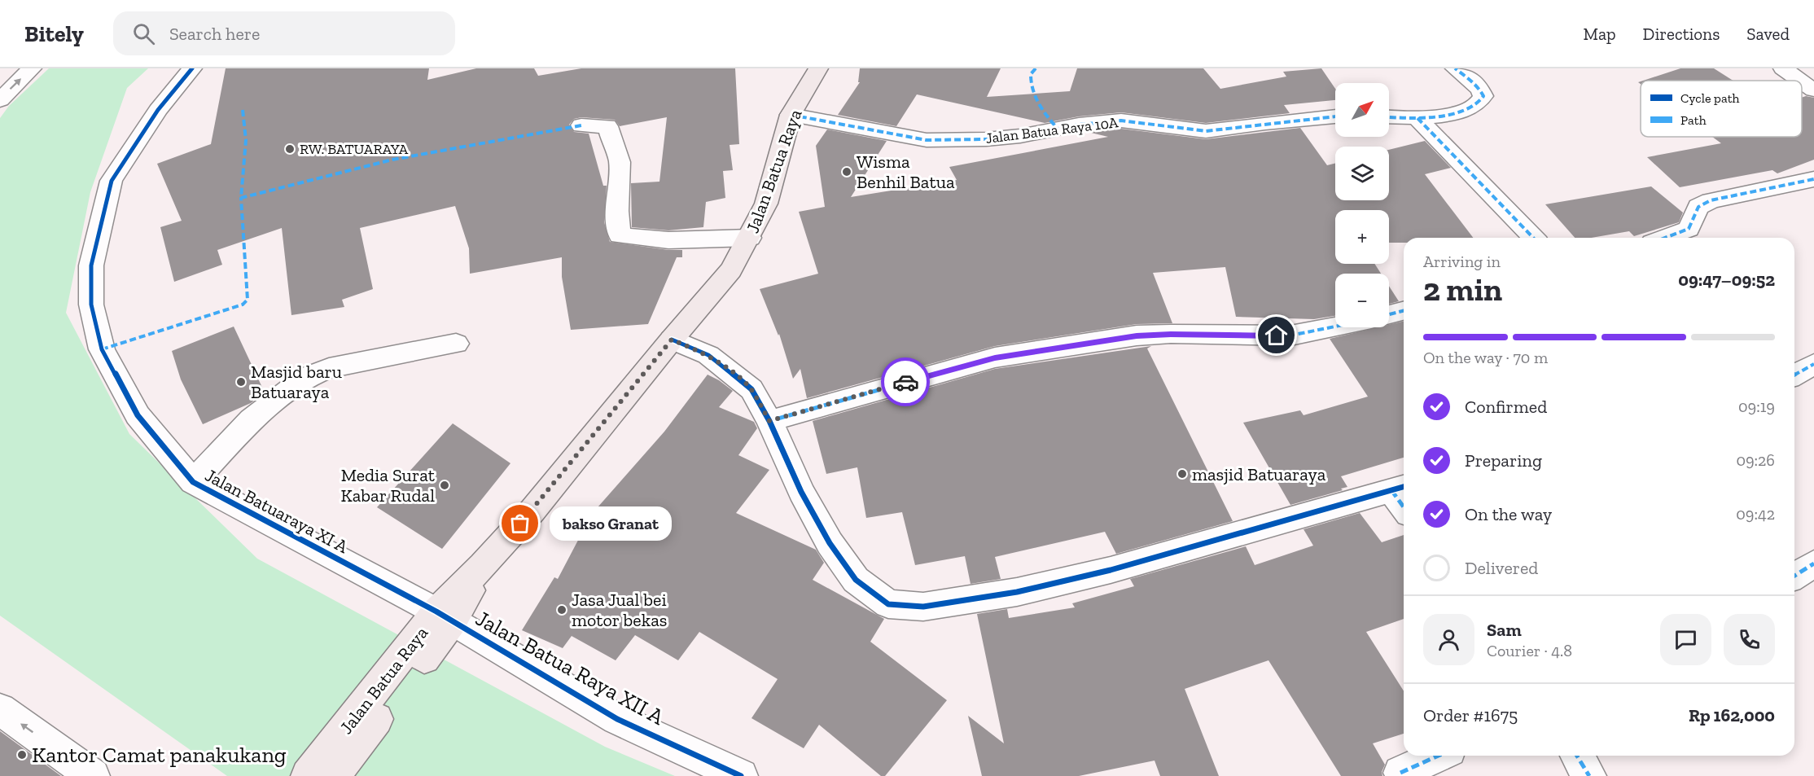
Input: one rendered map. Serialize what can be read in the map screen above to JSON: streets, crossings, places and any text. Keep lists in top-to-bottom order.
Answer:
{
  "streets": {
    "main road": ["Jalan Batua Raya"],
    "street": ["Jalan Batua Raya 10A", "Jalan Batuaraya XI A", "Jalan Batua Raya XII A"]
  },
  "crossings": [
    ["Jalan Batua Raya 10A", "Jalan Batua Raya"],
    ["Jalan Batua Raya", "Jalan Batuaraya XI A"],
    ["Jalan Batua Raya", "Jalan Batua Raya XII A"],
    ["Jalan Batuaraya XI A", "Jalan Batua Raya XII A"]
  ],
  "places": [
    "RW. BATUARAYA",
    "Wisma Benhil Batua",
    "Masjid baru Batuaraya",
    "masjid Batuaraya",
    "Media Surat Kabar Rudal",
    "bakso Granat",
    "Jasa Jual bei motor bekas",
    "Kantor Camat panakukang"
  ],
  "legend": ["Cycle path", "Path"],
  "north": "top right",
  "page": {
    "header": "Bitely",
    "search": "Search here",
    "nav": ["Map", "Directions", "Saved"],
    "map_buttons": ["+", "−"],
    "heading": ["2 min", "Arriving in", "09:47–09:52"],
    "panel": [
      "Sam",
      "Courier · 4.8",
      "Order #1675",
      "Rp 162,000"
    ],
    "bar": "On the way · 70 m",
    "list": [
      ["Confirmed", "09:19"],
      ["Preparing", "09:26"],
      ["On the way", "09:42"],
      "Delivered"
    ],
    "bubble": "bakso Granat"
  }
}
